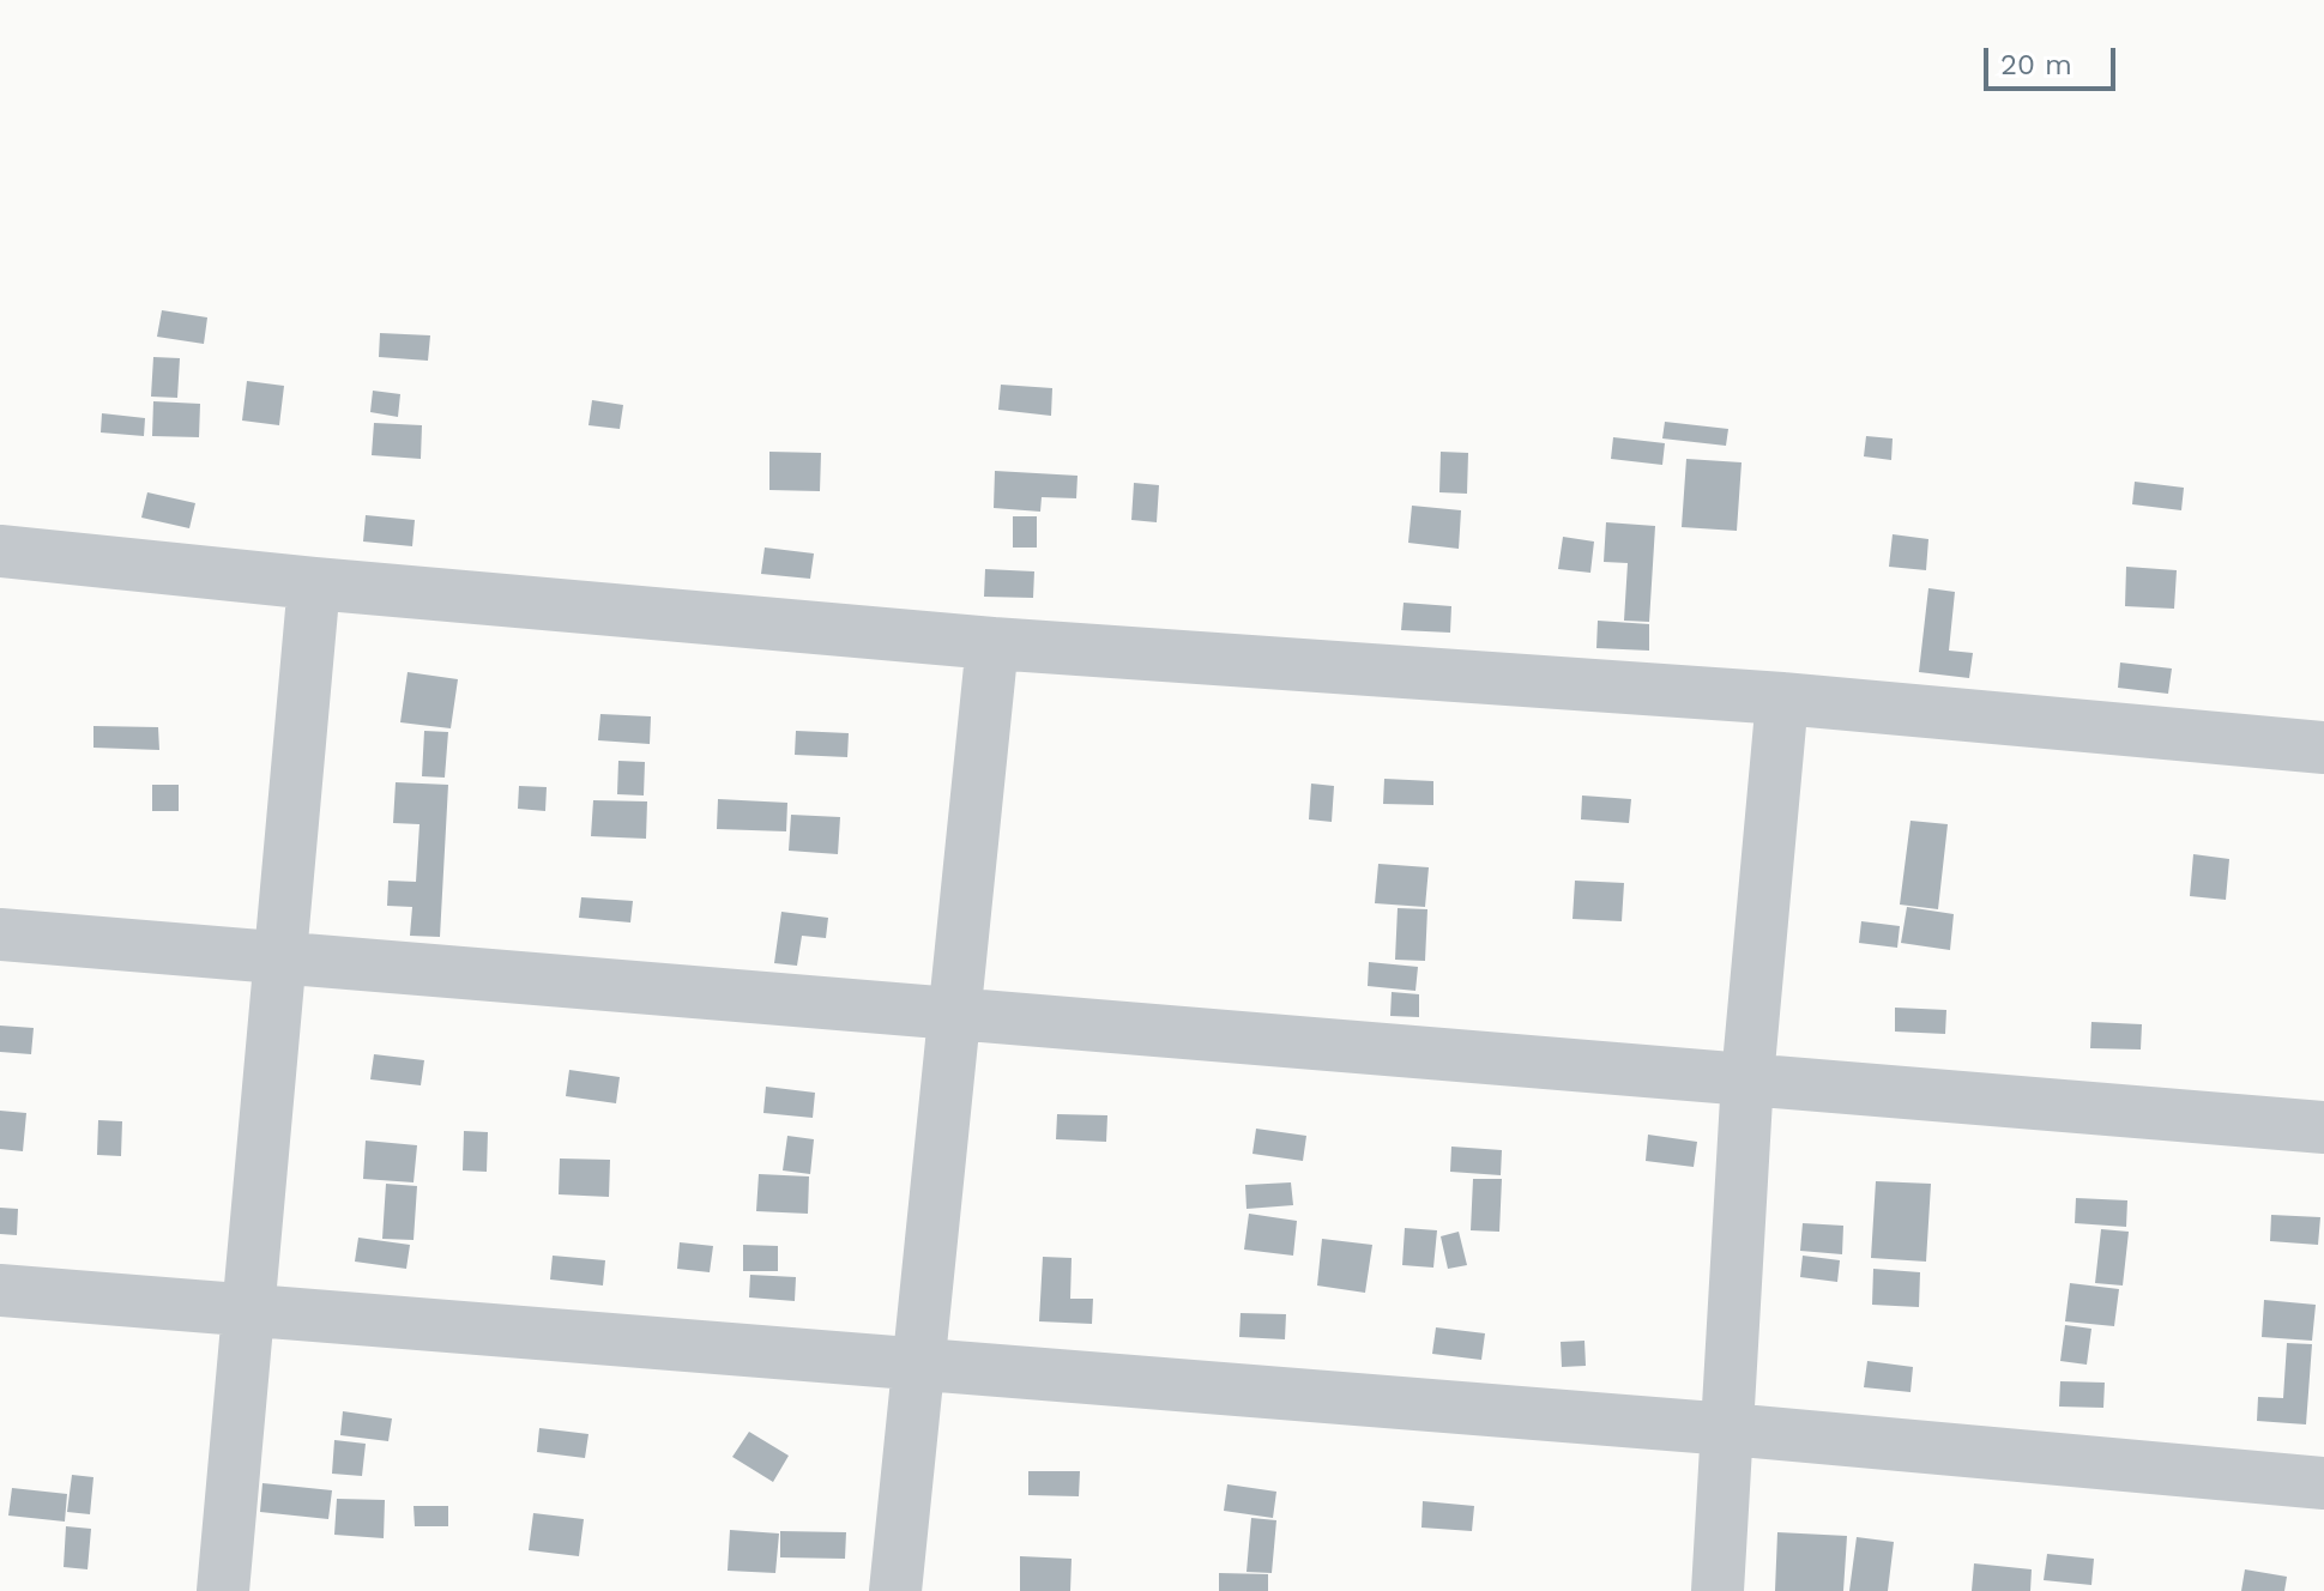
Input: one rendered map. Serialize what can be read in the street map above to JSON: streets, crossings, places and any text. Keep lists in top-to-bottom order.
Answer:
{
  "scale_bar": "20 m"
}
